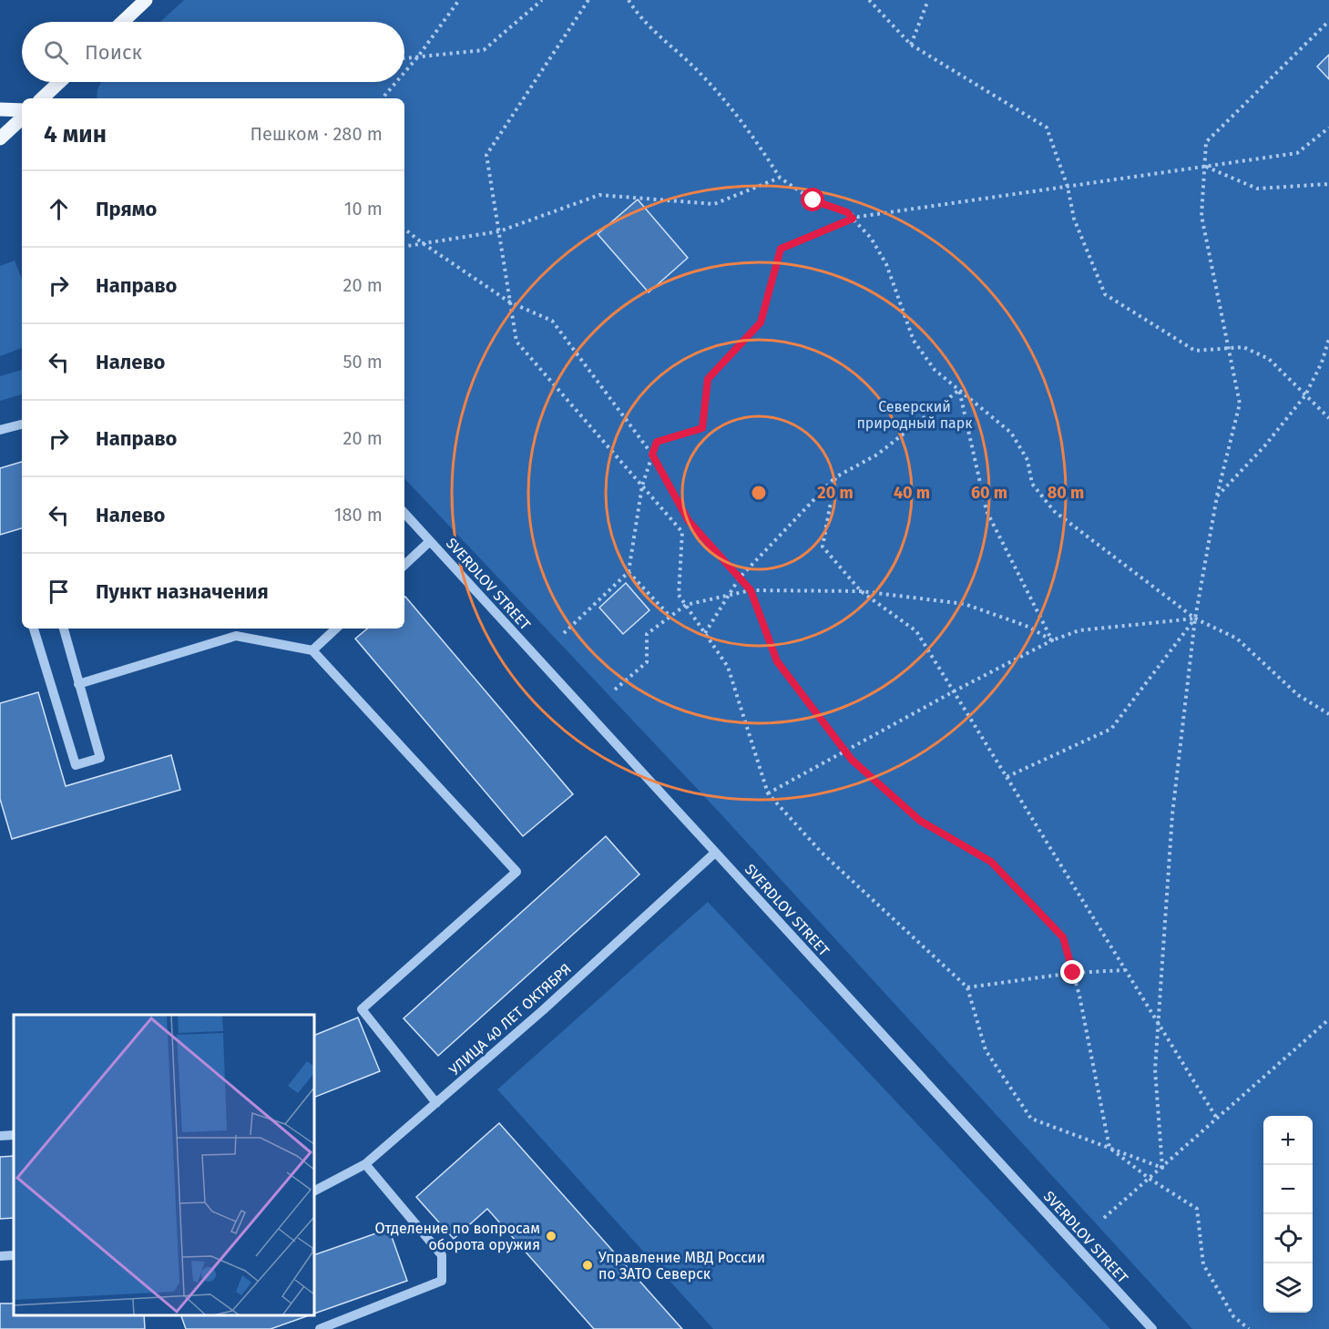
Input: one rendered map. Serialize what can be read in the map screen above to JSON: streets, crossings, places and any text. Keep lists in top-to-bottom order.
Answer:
{
  "streets": {
    "street": ["SVERDLOV STREET", "УЛИЦА 40 ЛЕТ ОКТЯБРЯ"]
  },
  "crossings": [
    ["SVERDLOV STREET", "УЛИЦА 40 ЛЕТ ОКТЯБРЯ"]
  ],
  "parks": ["Северский природный парк"],
  "places": ["Отделение по вопросам оборота оружия", "Управление МВД России по ЗАТО Северск"],
  "page": {
    "search": "Поиск",
    "heading": ["4 мин", "Пешком · 280 m"],
    "list": [
      ["Прямо", "10 m"],
      ["Направо", "20 m"],
      ["Налево", "50 m"],
      ["Направо", "20 m"],
      ["Налево", "180 m"],
      "Пункт назначения"
    ],
    "map_buttons": ["+", "−"]
  },
  "rings": [
    "20 m",
    "40 m",
    "60 m",
    "80 m"
  ]
}
